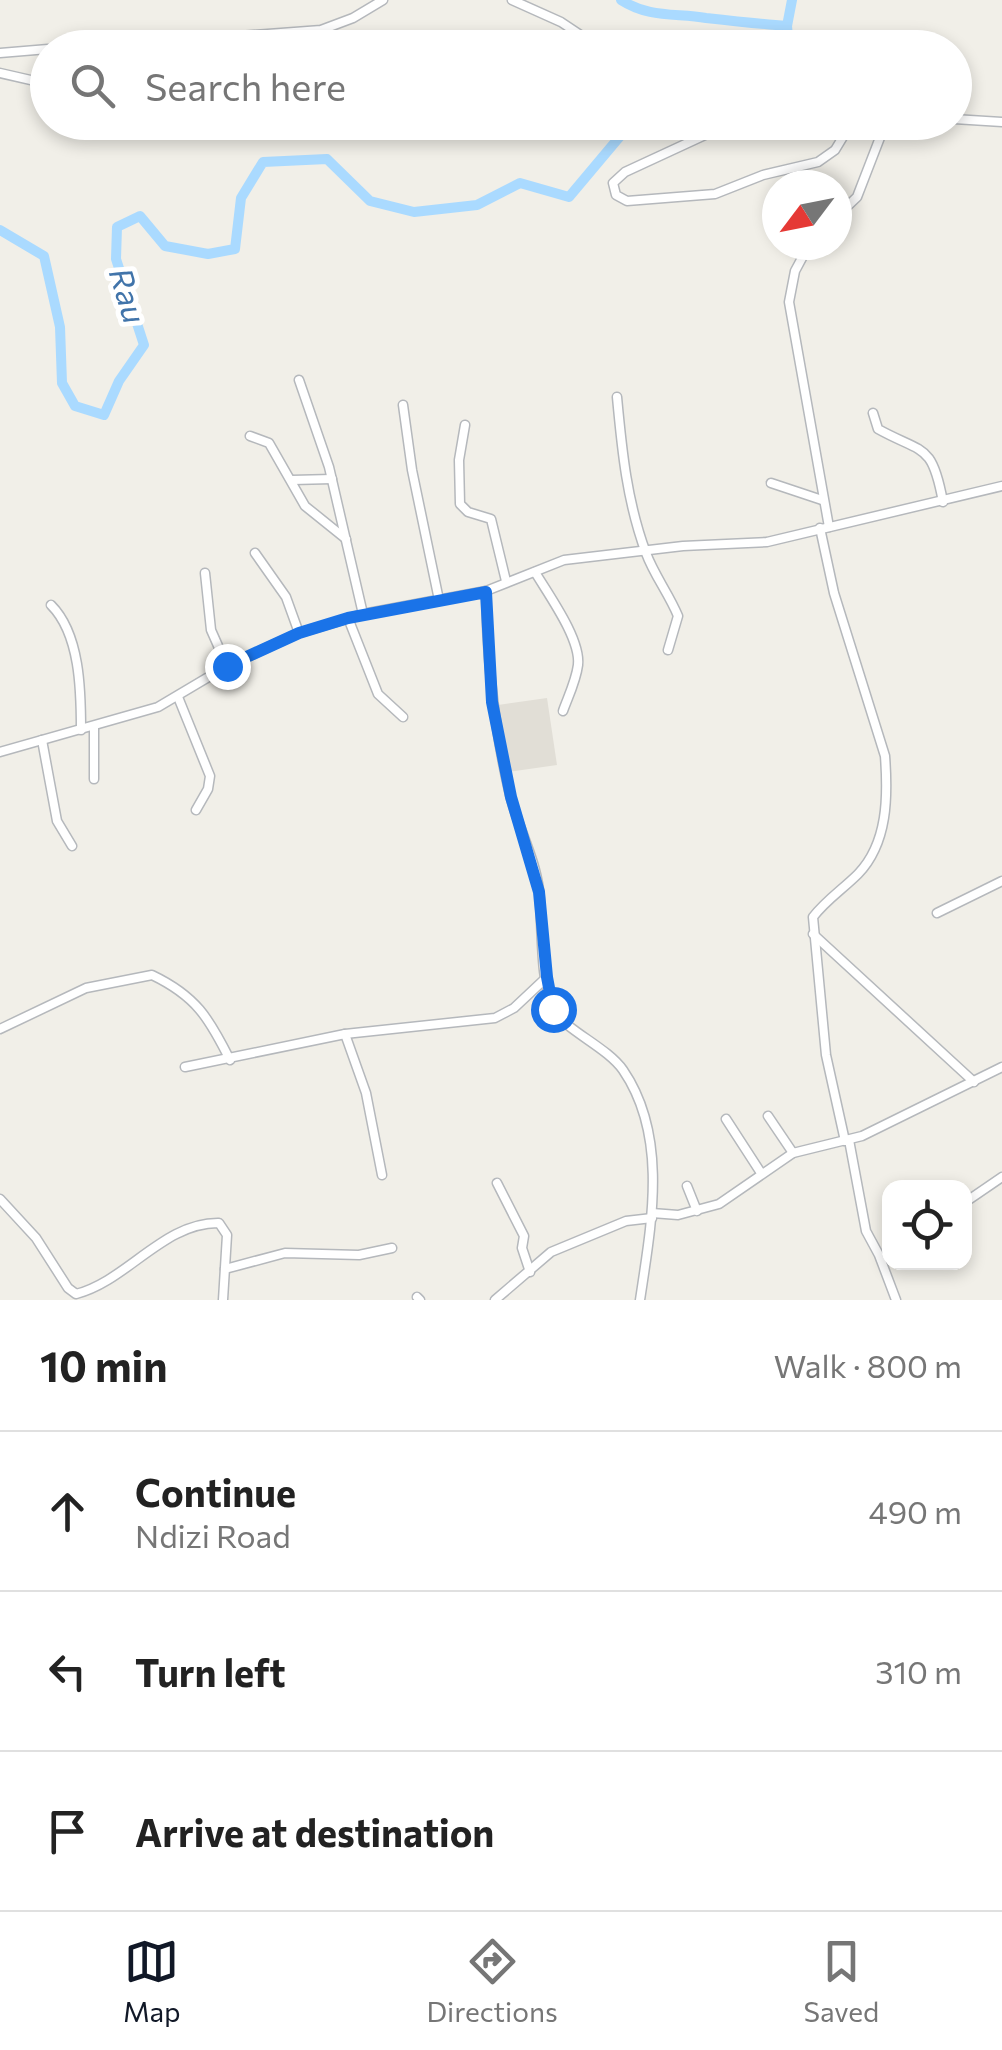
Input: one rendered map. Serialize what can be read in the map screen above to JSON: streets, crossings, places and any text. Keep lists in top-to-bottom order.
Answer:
{
  "water": ["Rau"],
  "north": "bottom left",
  "page": {
    "search": "Search here",
    "heading": ["10 min", "Walk · 800 m"],
    "list": [
      ["Continue", "Ndizi Road", "490 m"],
      ["Turn left", "310 m"],
      "Arrive at destination"
    ],
    "nav": ["Map", "Directions", "Saved"]
  }
}
